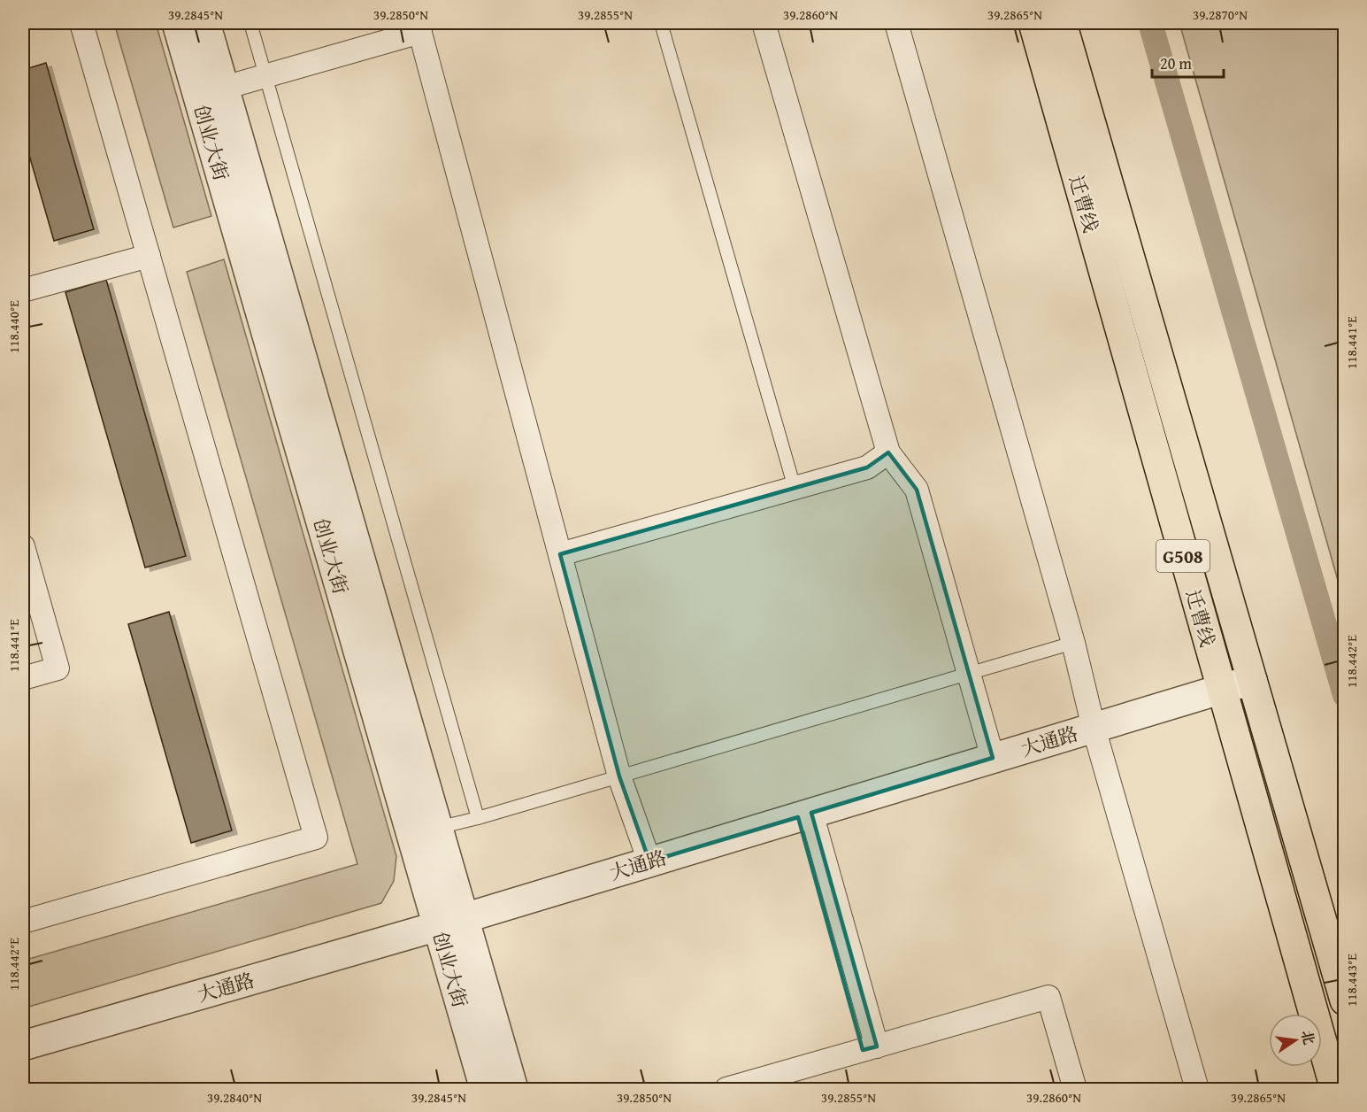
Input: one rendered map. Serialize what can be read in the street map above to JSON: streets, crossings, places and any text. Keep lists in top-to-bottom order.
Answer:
{
  "streets": {
    "highway": ["迁曹线", "G508"],
    "street": ["创业大街", "大通路"]
  },
  "crossings": [
    ["创业大街", "大通路"],
    ["迁曹线", "大通路"]
  ],
  "scale_bar": "20 m",
  "north": "right",
  "coordinates": [
    "39.2845°N",
    "39.2850°N",
    "39.2855°N",
    "39.2860°N",
    "39.2865°N",
    "39.2870°N",
    "118.440°E",
    "118.441°E",
    "118.442°E",
    "118.443°E",
    "39.2840°N"
  ]
}
